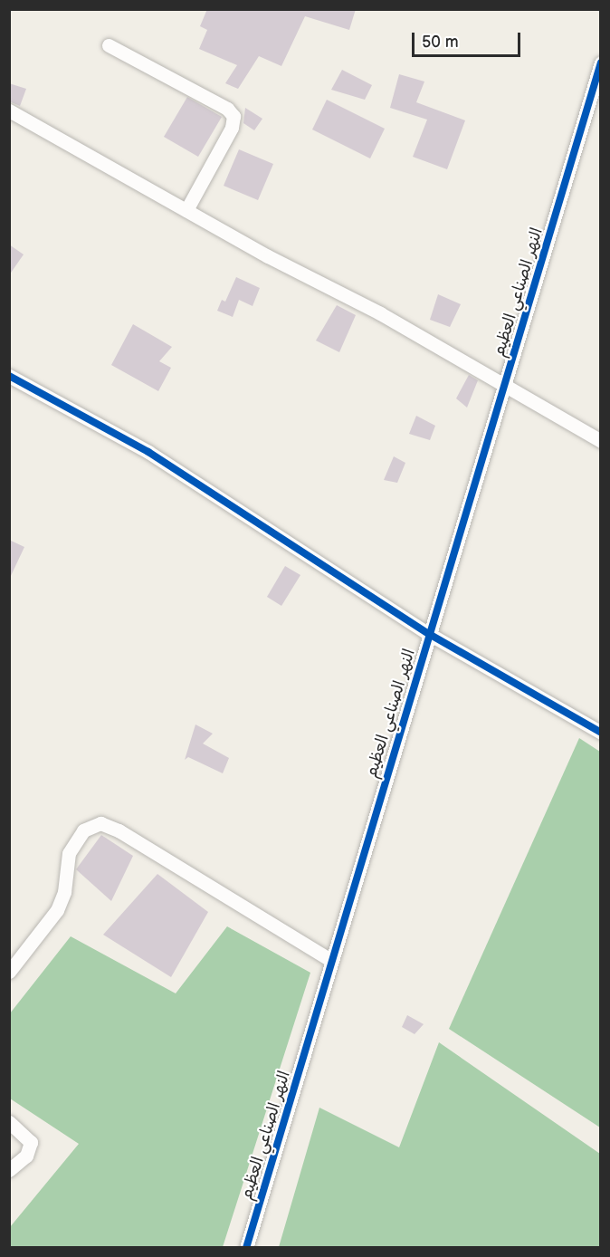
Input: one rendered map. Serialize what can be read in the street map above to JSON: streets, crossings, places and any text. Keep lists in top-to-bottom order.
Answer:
{
  "streets": {
    "street": ["النهر الصناعي العظيم"]
  },
  "scale_bar": "50 m"
}
